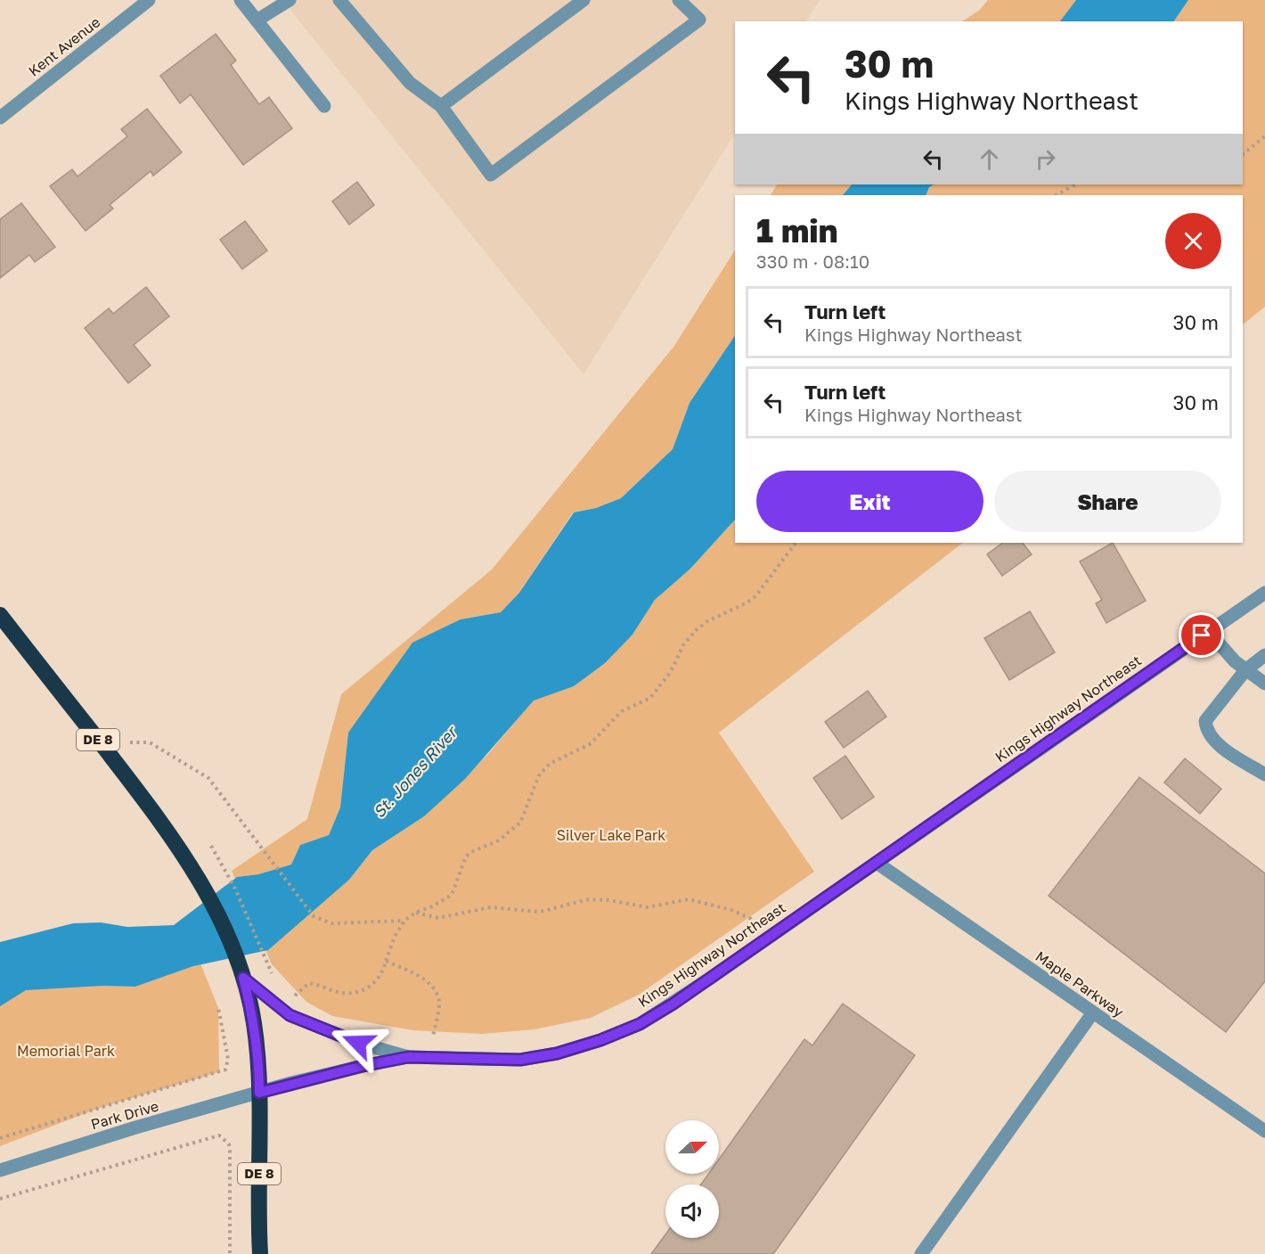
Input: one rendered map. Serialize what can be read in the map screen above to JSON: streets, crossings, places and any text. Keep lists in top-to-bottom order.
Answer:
{
  "streets": {
    "highway": ["DE 8"],
    "street": [
      "Kent Avenue",
      "Kings Highway Northeast",
      "Maple Parkway",
      "Park Drive"
    ]
  },
  "crossings": [
    ["Kings Highway Northeast", "DE 8"],
    ["Kings Highway Northeast", "Maple Parkway"],
    ["Kings Highway Northeast", "Park Drive"],
    ["DE 8", "Park Drive"]
  ],
  "water": ["St. Jones River"],
  "parks": ["Silver Lake Park", "Memorial Park"],
  "north": "right",
  "page": {
    "turn": ["30 m", "Kings Highway Northeast"],
    "heading": ["1 min", "330 m · 08:10"],
    "list": [
      {
        "name": "Turn left",
        "note": "Kings Highway Northeast",
        "value": "30 m"
      },
      {
        "name": "Turn left",
        "note": "Kings Highway Northeast",
        "value": "30 m"
      }
    ],
    "buttons": ["Exit", "Share"]
  }
}
